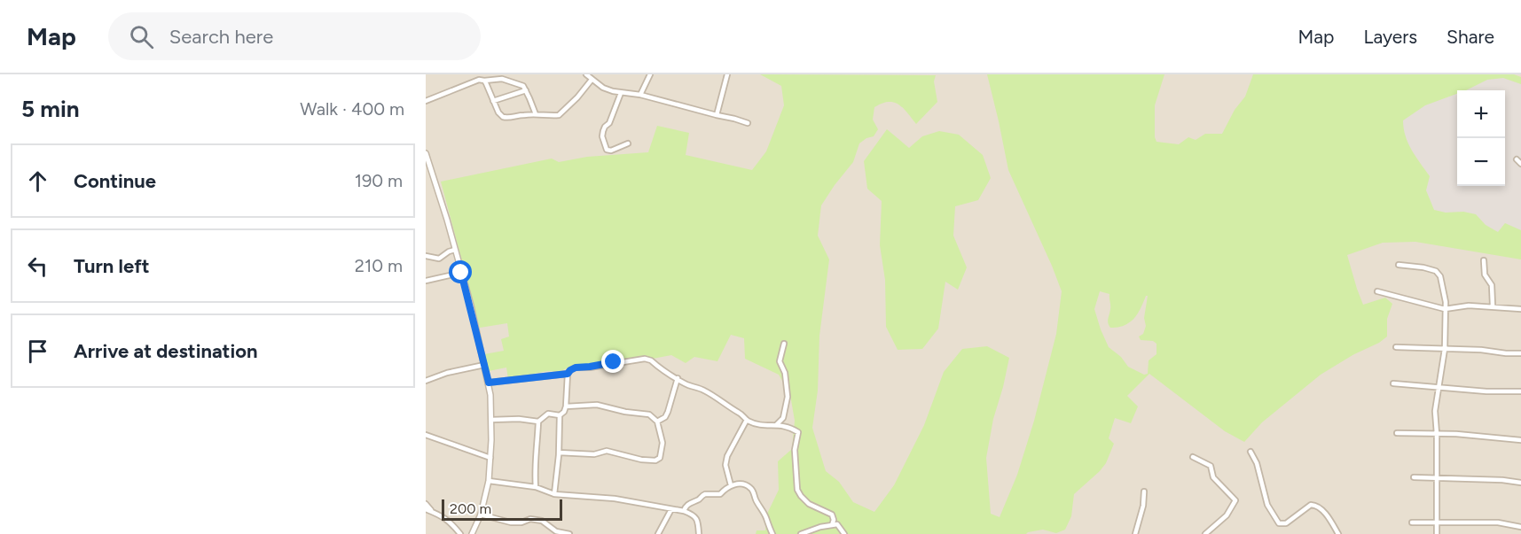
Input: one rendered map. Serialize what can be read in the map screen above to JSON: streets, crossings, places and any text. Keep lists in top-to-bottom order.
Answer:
{
  "scale_bar": "200 m",
  "page": {
    "header": "Map",
    "search": "Search here",
    "nav": ["Map", "Layers", "Share"],
    "heading": ["5 min", "Walk · 400 m"],
    "map_buttons": ["+", "−"],
    "list": [
      ["Continue", "190 m"],
      ["Turn left", "210 m"],
      "Arrive at destination"
    ],
    "scale": "200 m"
  }
}
